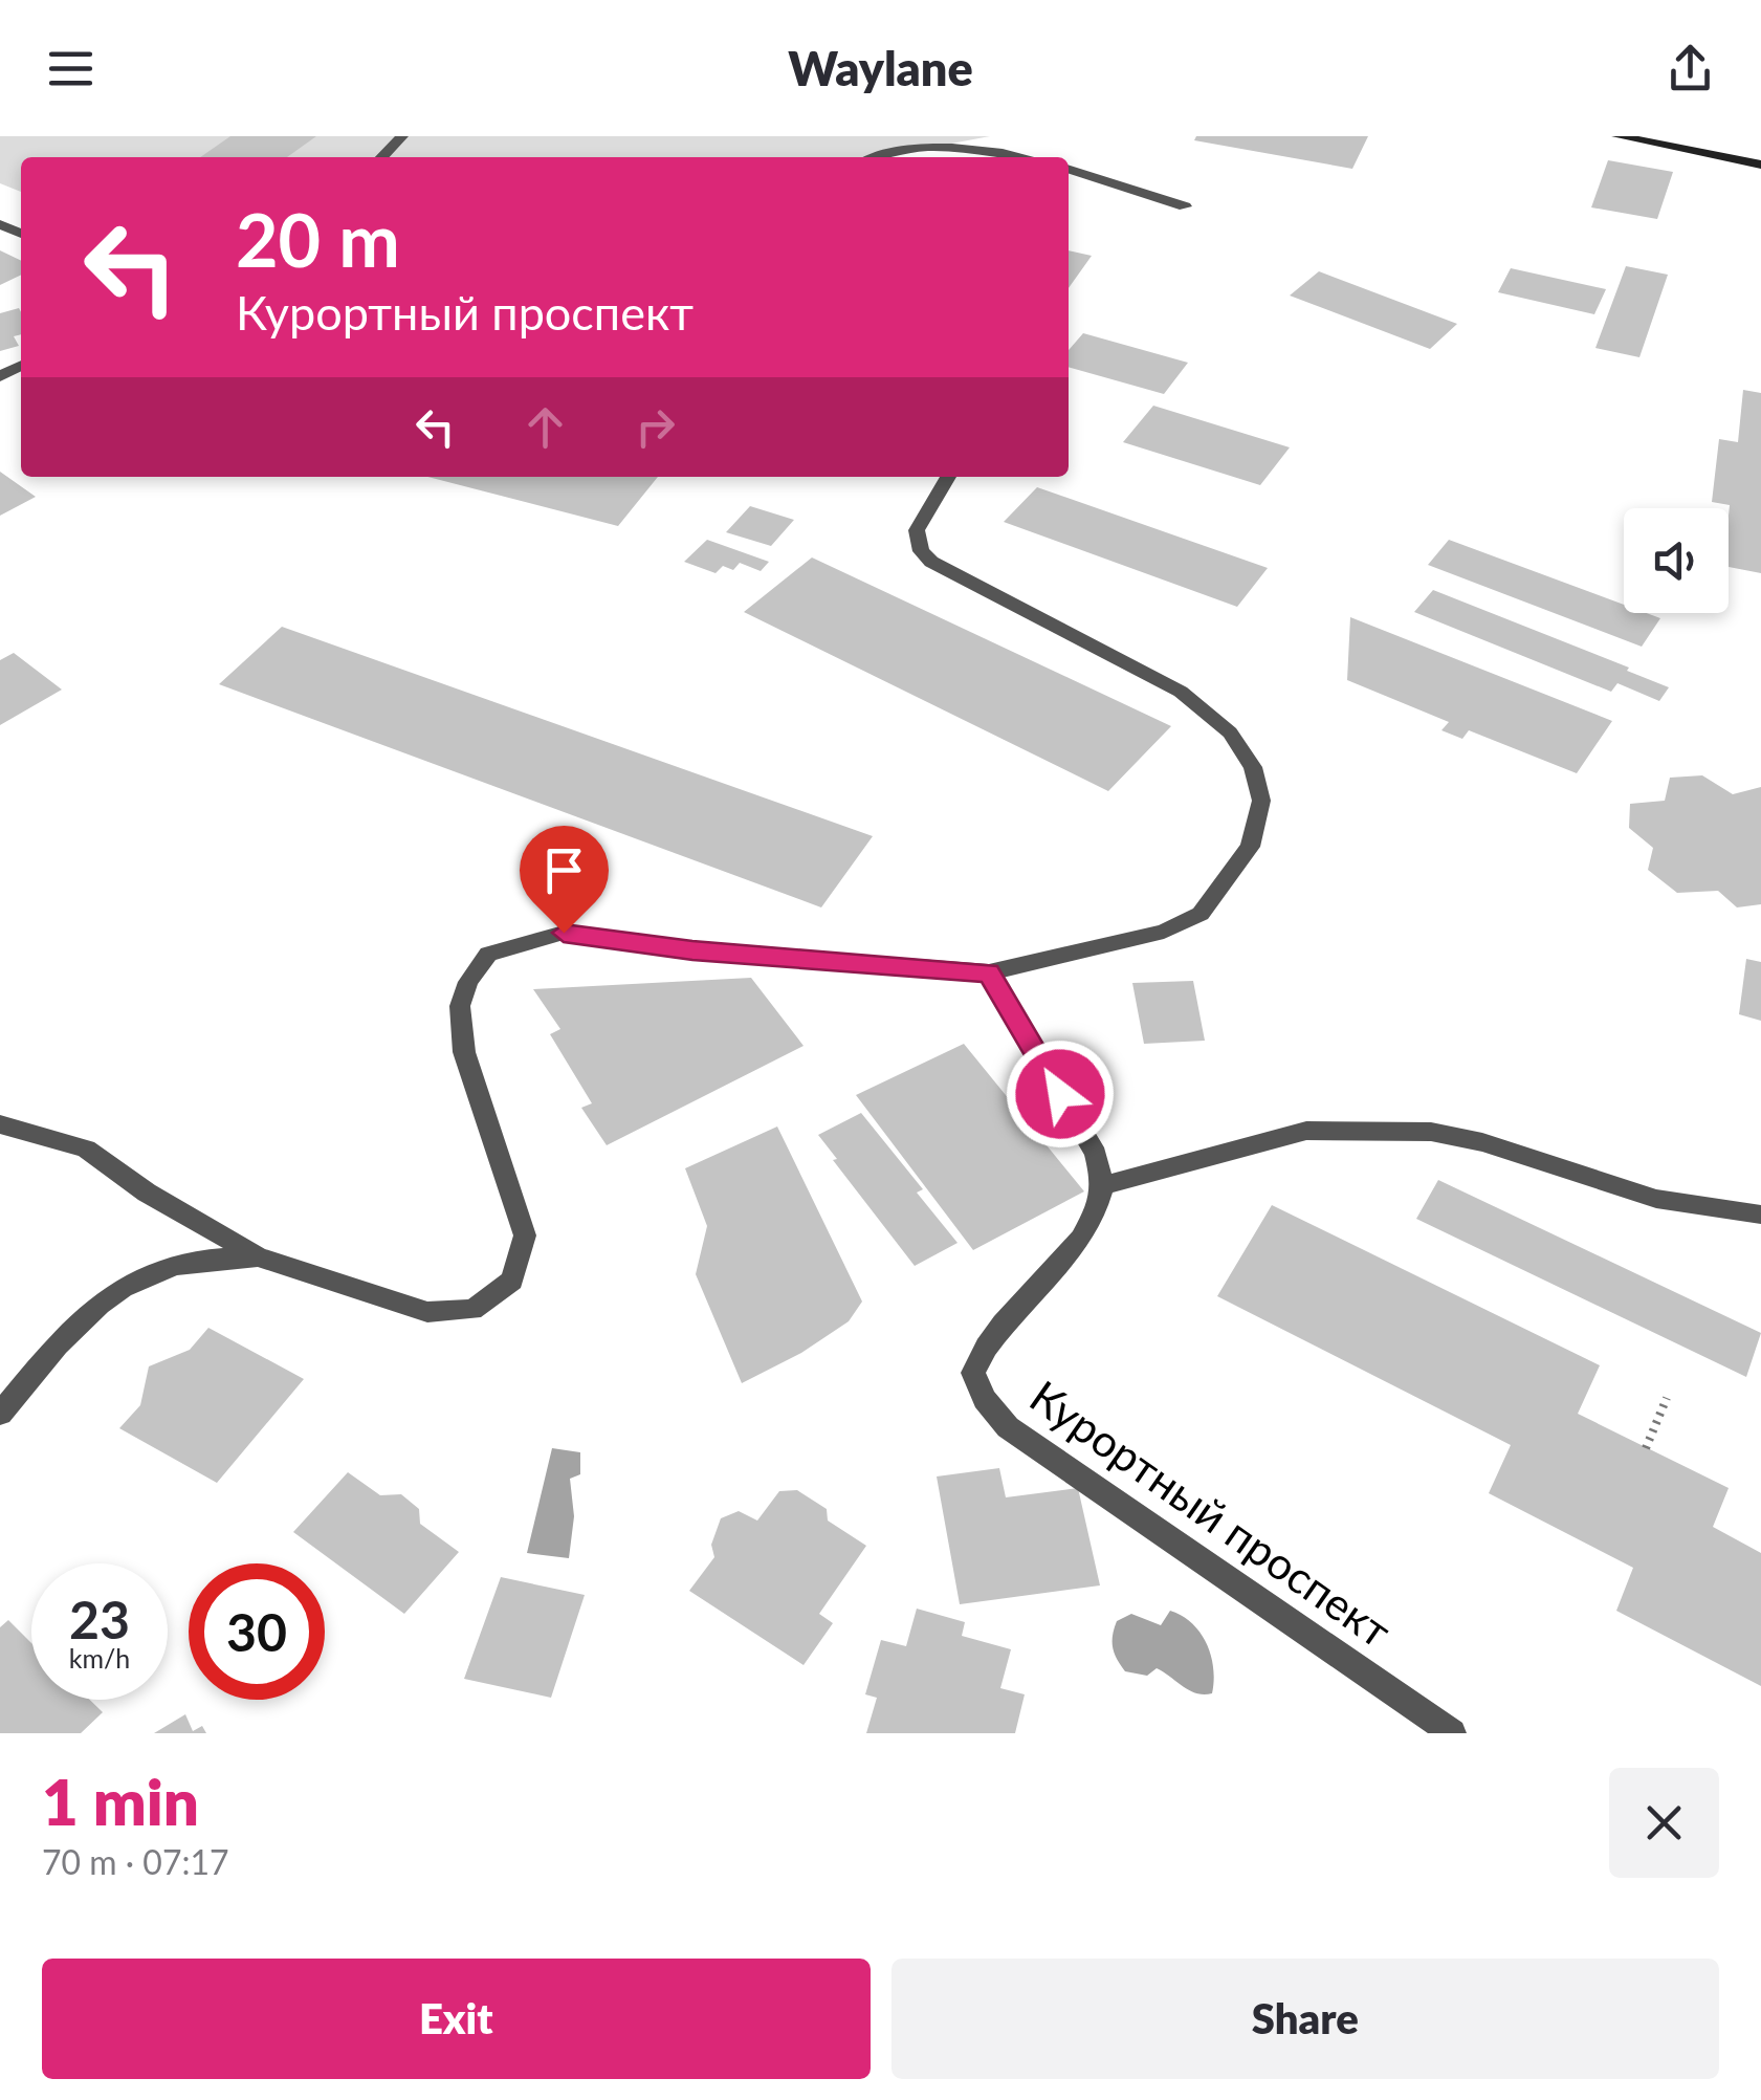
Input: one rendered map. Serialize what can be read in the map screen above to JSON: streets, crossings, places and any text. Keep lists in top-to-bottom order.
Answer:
{
  "streets": {
    "street": ["Курортный проспект"]
  },
  "page": {
    "header": "Waylane",
    "turn": ["20 m", "Курортный проспект"],
    "speed": "23 km/h",
    "limit": "30",
    "heading": ["1 min", "70 m · 07:17"],
    "buttons": ["Exit", "Share"]
  }
}
